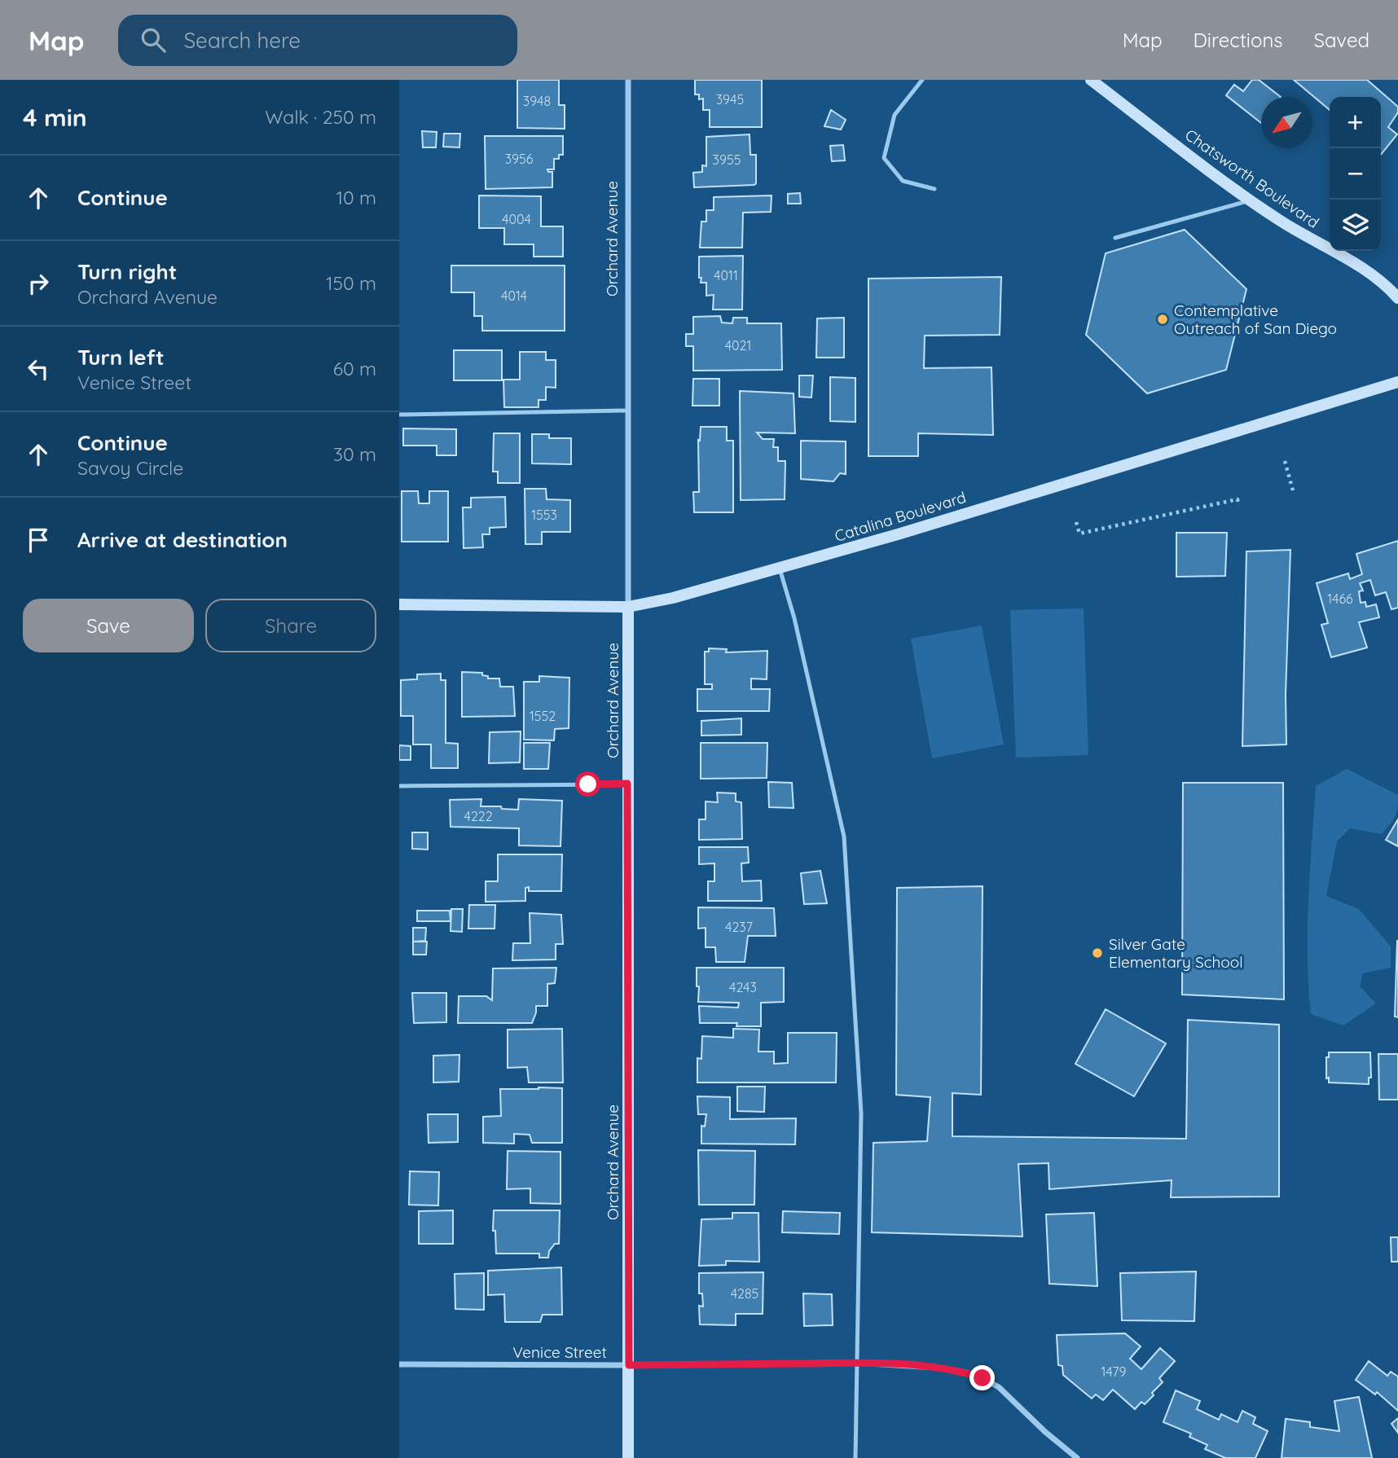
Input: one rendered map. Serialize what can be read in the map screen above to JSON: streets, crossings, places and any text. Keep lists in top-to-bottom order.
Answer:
{
  "streets": {
    "main road": ["Chatsworth Boulevard", "Orchard Avenue", "Catalina Boulevard"],
    "street": ["Venice Street"]
  },
  "crossings": [
    ["Orchard Avenue", "Catalina Boulevard"],
    ["Orchard Avenue", "Venice Street"]
  ],
  "places": ["Contemplative Outreach of San Diego", "Silver Gate Elementary School"],
  "house_numbers": [
    "3945",
    "3948",
    "3956",
    "3955",
    "4004",
    "4011",
    "4014",
    "4021",
    "1553",
    "1466",
    "1552",
    "4222",
    "4237",
    "4243",
    "4285",
    "1479"
  ],
  "north": "bottom left",
  "page": {
    "header": "Map",
    "search": "Search here",
    "nav": ["Map", "Directions", "Saved"],
    "heading": ["4 min", "Walk · 250 m"],
    "map_buttons": ["+", "−"],
    "list": [
      ["Continue", "10 m"],
      ["Turn right", "Orchard Avenue", "150 m"],
      ["Turn left", "Venice Street", "60 m"],
      ["Continue", "Savoy Circle", "30 m"],
      "Arrive at destination"
    ],
    "buttons": ["Save", "Share"]
  }
}
